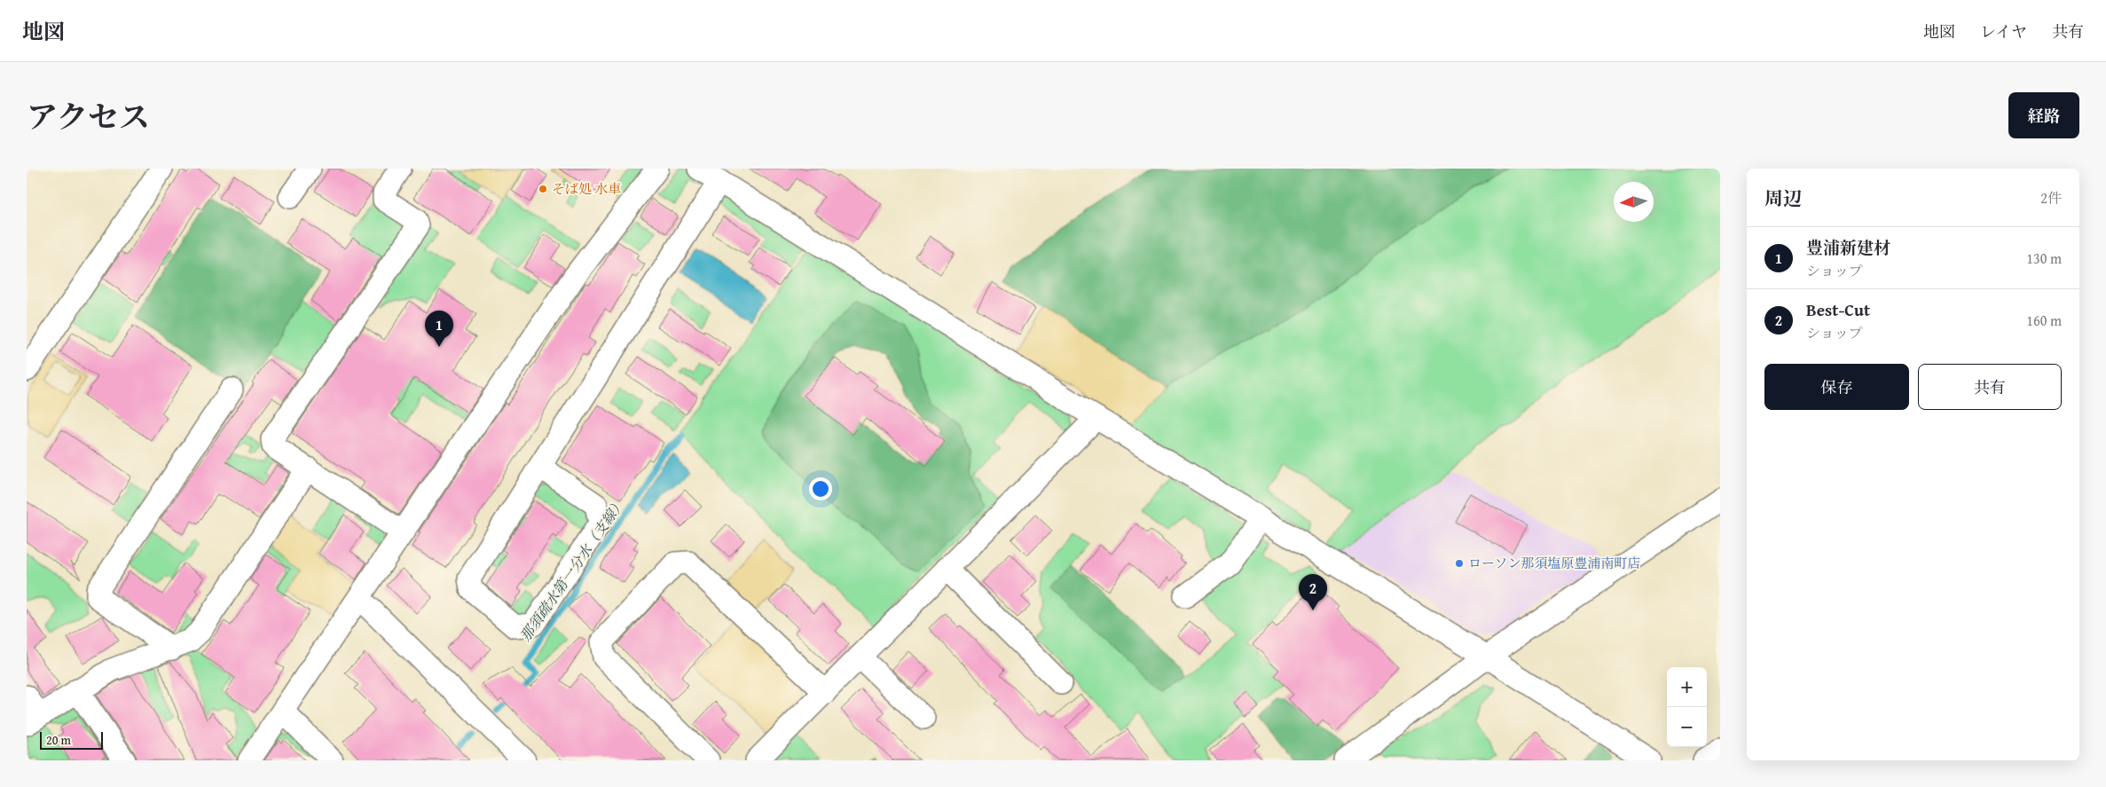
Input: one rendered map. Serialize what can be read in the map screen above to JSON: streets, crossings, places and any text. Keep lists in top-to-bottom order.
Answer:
{
  "water": ["那須疏水第一分水（支線）"],
  "places": ["そば処 水車", "ローソン那須塩原豊浦南町店"],
  "scale_bar": "20 m",
  "north": "left",
  "page": {
    "header": "地図",
    "nav": ["地図", "レイヤ", "共有"],
    "title": "アクセス",
    "buttons": [
      "経路",
      ["保存", "共有"]
    ],
    "heading": ["周辺", "2件"],
    "list": [
      {
        "mark": "1",
        "name": "豊浦新建材",
        "note": "ショップ",
        "value": "130 m"
      },
      {
        "mark": "2",
        "name": "Best-Cut",
        "note": "ショップ",
        "value": "160 m"
      }
    ],
    "pins": ["1", "2"],
    "map_buttons": ["+", "−"],
    "scale": "20 m"
  }
}
